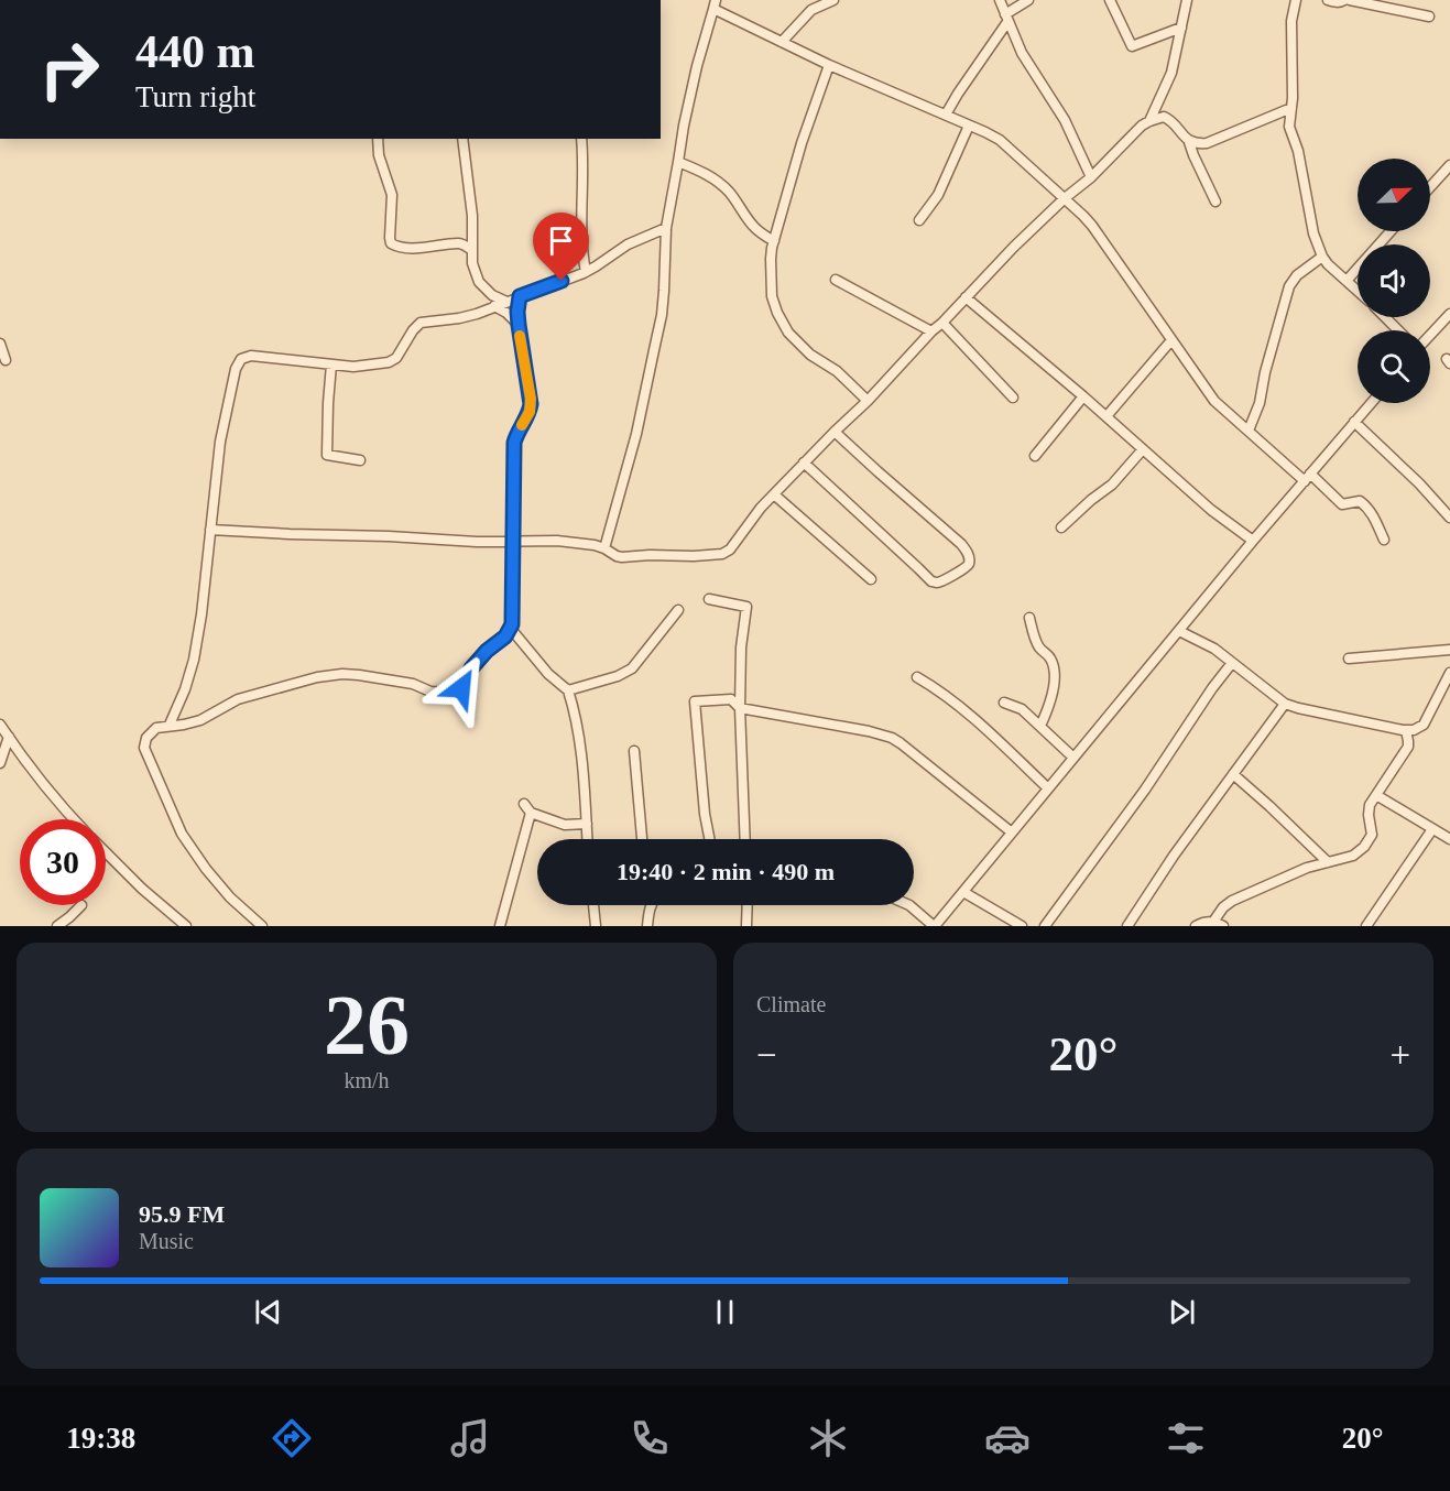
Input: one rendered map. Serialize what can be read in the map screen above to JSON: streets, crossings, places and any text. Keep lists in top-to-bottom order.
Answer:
{
  "north": "top right",
  "page": {
    "turn": ["440 m", "Turn right"],
    "limit": "30",
    "trip": "19:40 · 2 min · 490 m",
    "tile": [
      ["26", "km/h"],
      "Climate"
    ],
    "heat": ["−", "20°", "+"],
    "song": ["95.9 FM", "Music"],
    "tabs": ["19:38", "20°"]
  }
}
